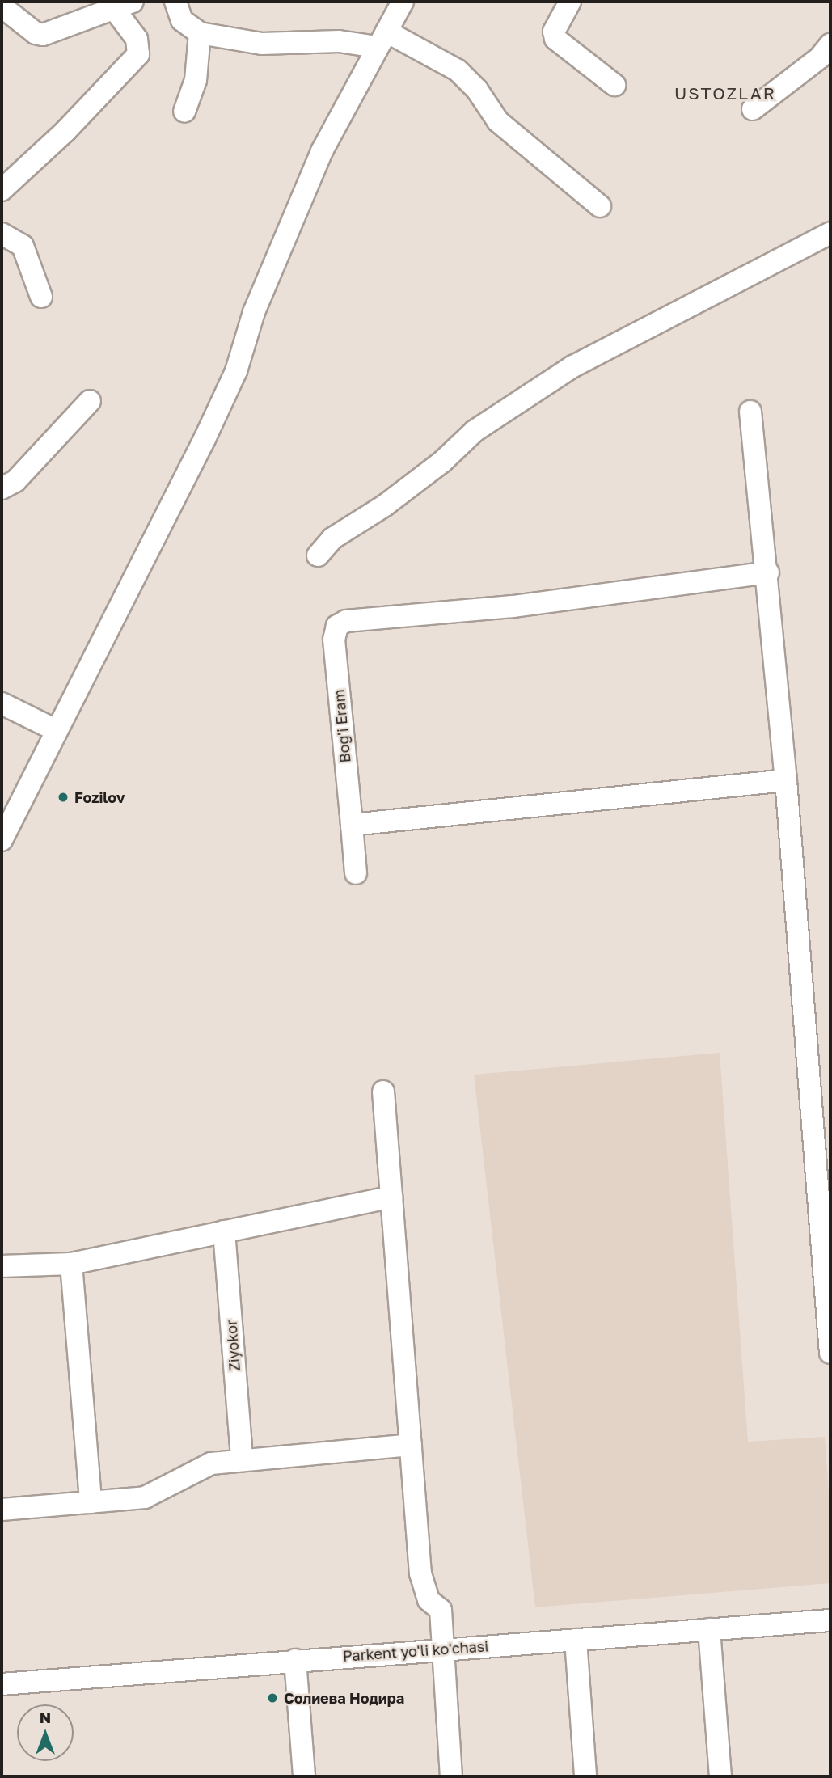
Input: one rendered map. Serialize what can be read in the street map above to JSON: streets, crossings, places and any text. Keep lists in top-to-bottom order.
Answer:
{
  "streets": {
    "street": ["Bog'i Eram", "Ziyokor", "Parkent yo'li ko'chasi"]
  },
  "districts": ["USTOZLAR"],
  "places": ["Fozilov", "Солиева Нодира"],
  "north": "top"
}
